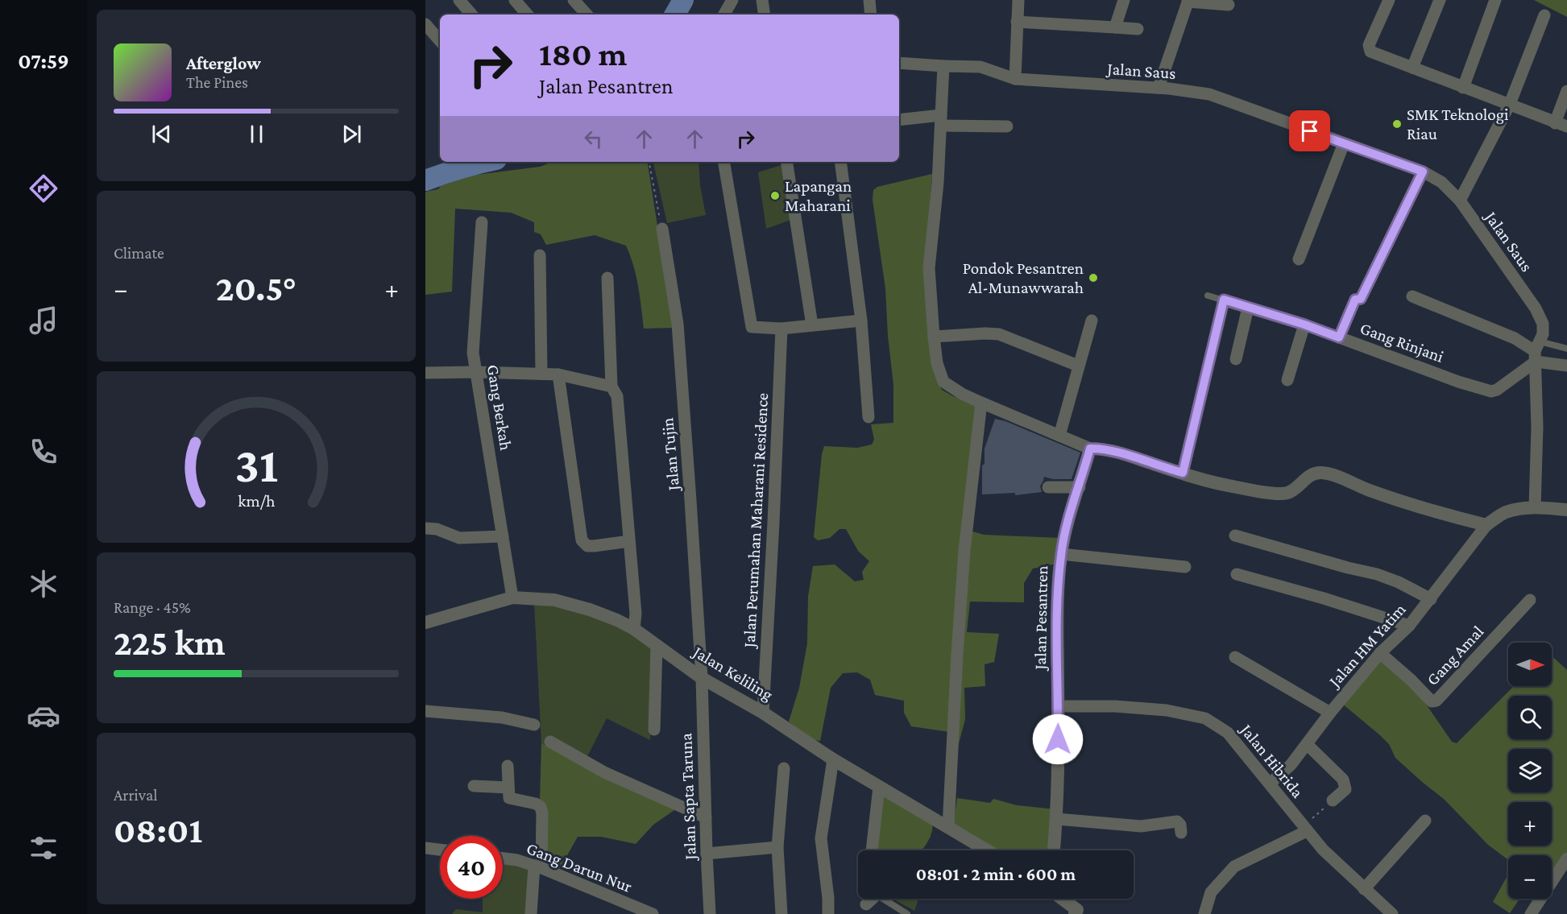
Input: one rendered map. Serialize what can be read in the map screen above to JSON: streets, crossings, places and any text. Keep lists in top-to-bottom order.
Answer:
{
  "streets": {
    "street": [
      "Jalan Saus",
      "Gang Rinjani",
      "Gang Berkah",
      "Jalan Tujin",
      "Jalan Perumahan Maharani Residence",
      "Jalan Pesantren",
      "Jalan HM Yatim",
      "Gang Amal",
      "Jalan Keliling",
      "Jalan Hibrida",
      "Jalan Sapta Taruna",
      "Gang Darun Nur"
    ]
  },
  "crossings": [
    ["Jalan Saus", "Gang Rinjani"],
    ["Gang Berkah", "Jalan Keliling"],
    ["Jalan Tujin", "Jalan Keliling"],
    ["Jalan Tujin", "Jalan Sapta Taruna"],
    ["Jalan Perumahan Maharani Residence", "Jalan Keliling"],
    ["Jalan Pesantren", "Jalan Hibrida"],
    ["Jalan HM Yatim", "Gang Amal"],
    ["Jalan HM Yatim", "Jalan Hibrida"],
    ["Jalan Keliling", "Jalan Sapta Taruna"]
  ],
  "places": ["SMK Teknologi Riau", "Lapangan Maharani", "Pondok Pesantren Al-Munawwarah"],
  "north": "right",
  "page": {
    "tabs": "07:59",
    "turn": ["180 m", "Jalan Pesantren"],
    "song": ["Afterglow", "The Pines"],
    "tile": [
      "Climate",
      ["Range · 45%", "225 km"],
      ["Arrival", "08:01"]
    ],
    "heat": ["−", "20.5°", "+"],
    "map_buttons": ["+", "−"],
    "limit": "40",
    "trip": "08:01 · 2 min · 600 m",
    "gauge": ["31", "km/h"]
  }
}
